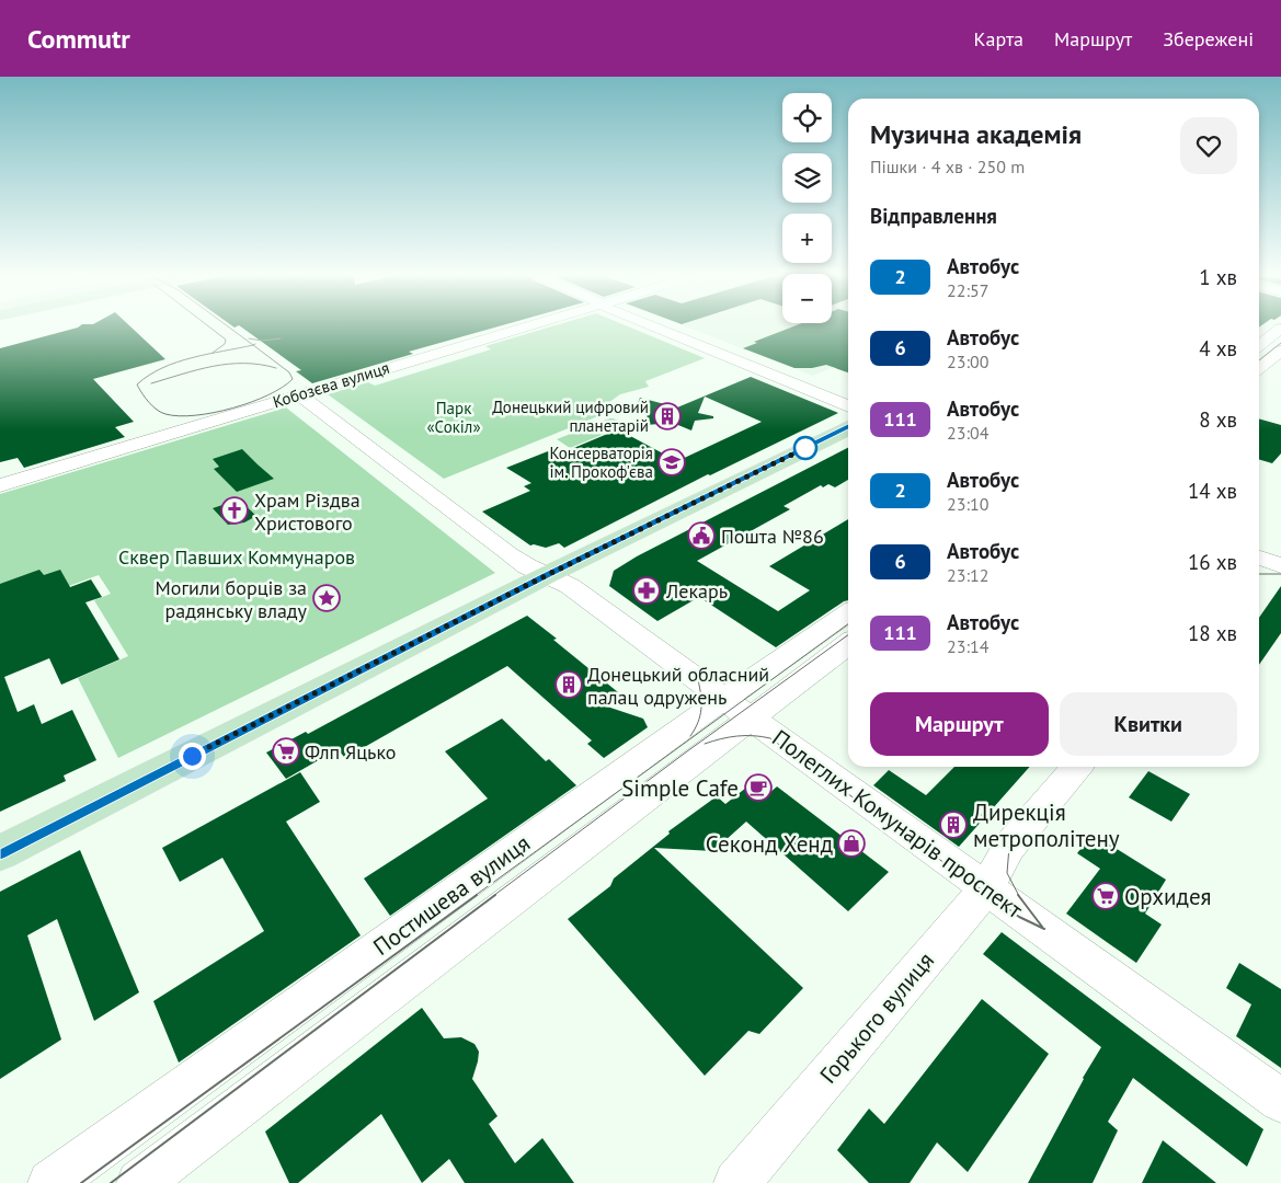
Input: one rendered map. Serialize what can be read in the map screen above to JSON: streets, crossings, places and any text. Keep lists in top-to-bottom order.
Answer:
{
  "streets": {
    "street": [
      "Кобозєва вулиця",
      "Полеглих Комунарів проспект",
      "Постишева вулиця",
      "Горького вулиця"
    ]
  },
  "crossings": [
    ["Кобозєва вулиця", "Полеглих Комунарів проспект"],
    ["Полеглих Комунарів проспект", "Постишева вулиця"],
    ["Полеглих Комунарів проспект", "Горького вулиця"]
  ],
  "parks": ["Парк «Сокіл»", "Сквер Павших Коммунаров"],
  "places": {
    "building": ["Донецький цифровий планетарій", "Донецький обласний палац одружень", "Дирекція метрополітену"],
    "school or university": ["Консерваторія ім. Прокоф'єва"],
    "church": ["Храм Різдва Христового"],
    "public building": ["Пошта №86"],
    "pharmacy": ["Лекарь"],
    "place": ["Могили борців за радянську владу"],
    "supermarket": ["Флп Яцько", "Орхидея"],
    "cafe": ["Simple Cafe"],
    "shop": ["Секонд Хенд"]
  },
  "lines": ["bus line 2"],
  "page": {
    "header": "Commutr",
    "nav": ["Карта", "Маршрут", "Збережені"],
    "map_buttons": ["+", "−"],
    "heading": [
      ["Музична академія", "Пішки · 4 хв · 250 m"],
      "Відправлення"
    ],
    "list": [
      {
        "mark": "2",
        "name": "Автобус",
        "note": "22:57",
        "value": "1 хв"
      },
      {
        "mark": "6",
        "name": "Автобус",
        "note": "23:00",
        "value": "4 хв"
      },
      {
        "mark": "111",
        "name": "Автобус",
        "note": "23:04",
        "value": "8 хв"
      },
      {
        "mark": "2",
        "name": "Автобус",
        "note": "23:10",
        "value": "14 хв"
      },
      {
        "mark": "6",
        "name": "Автобус",
        "note": "23:12",
        "value": "16 хв"
      },
      {
        "mark": "111",
        "name": "Автобус",
        "note": "23:14",
        "value": "18 хв"
      }
    ],
    "buttons": ["Маршрут", "Квитки"]
  }
}
